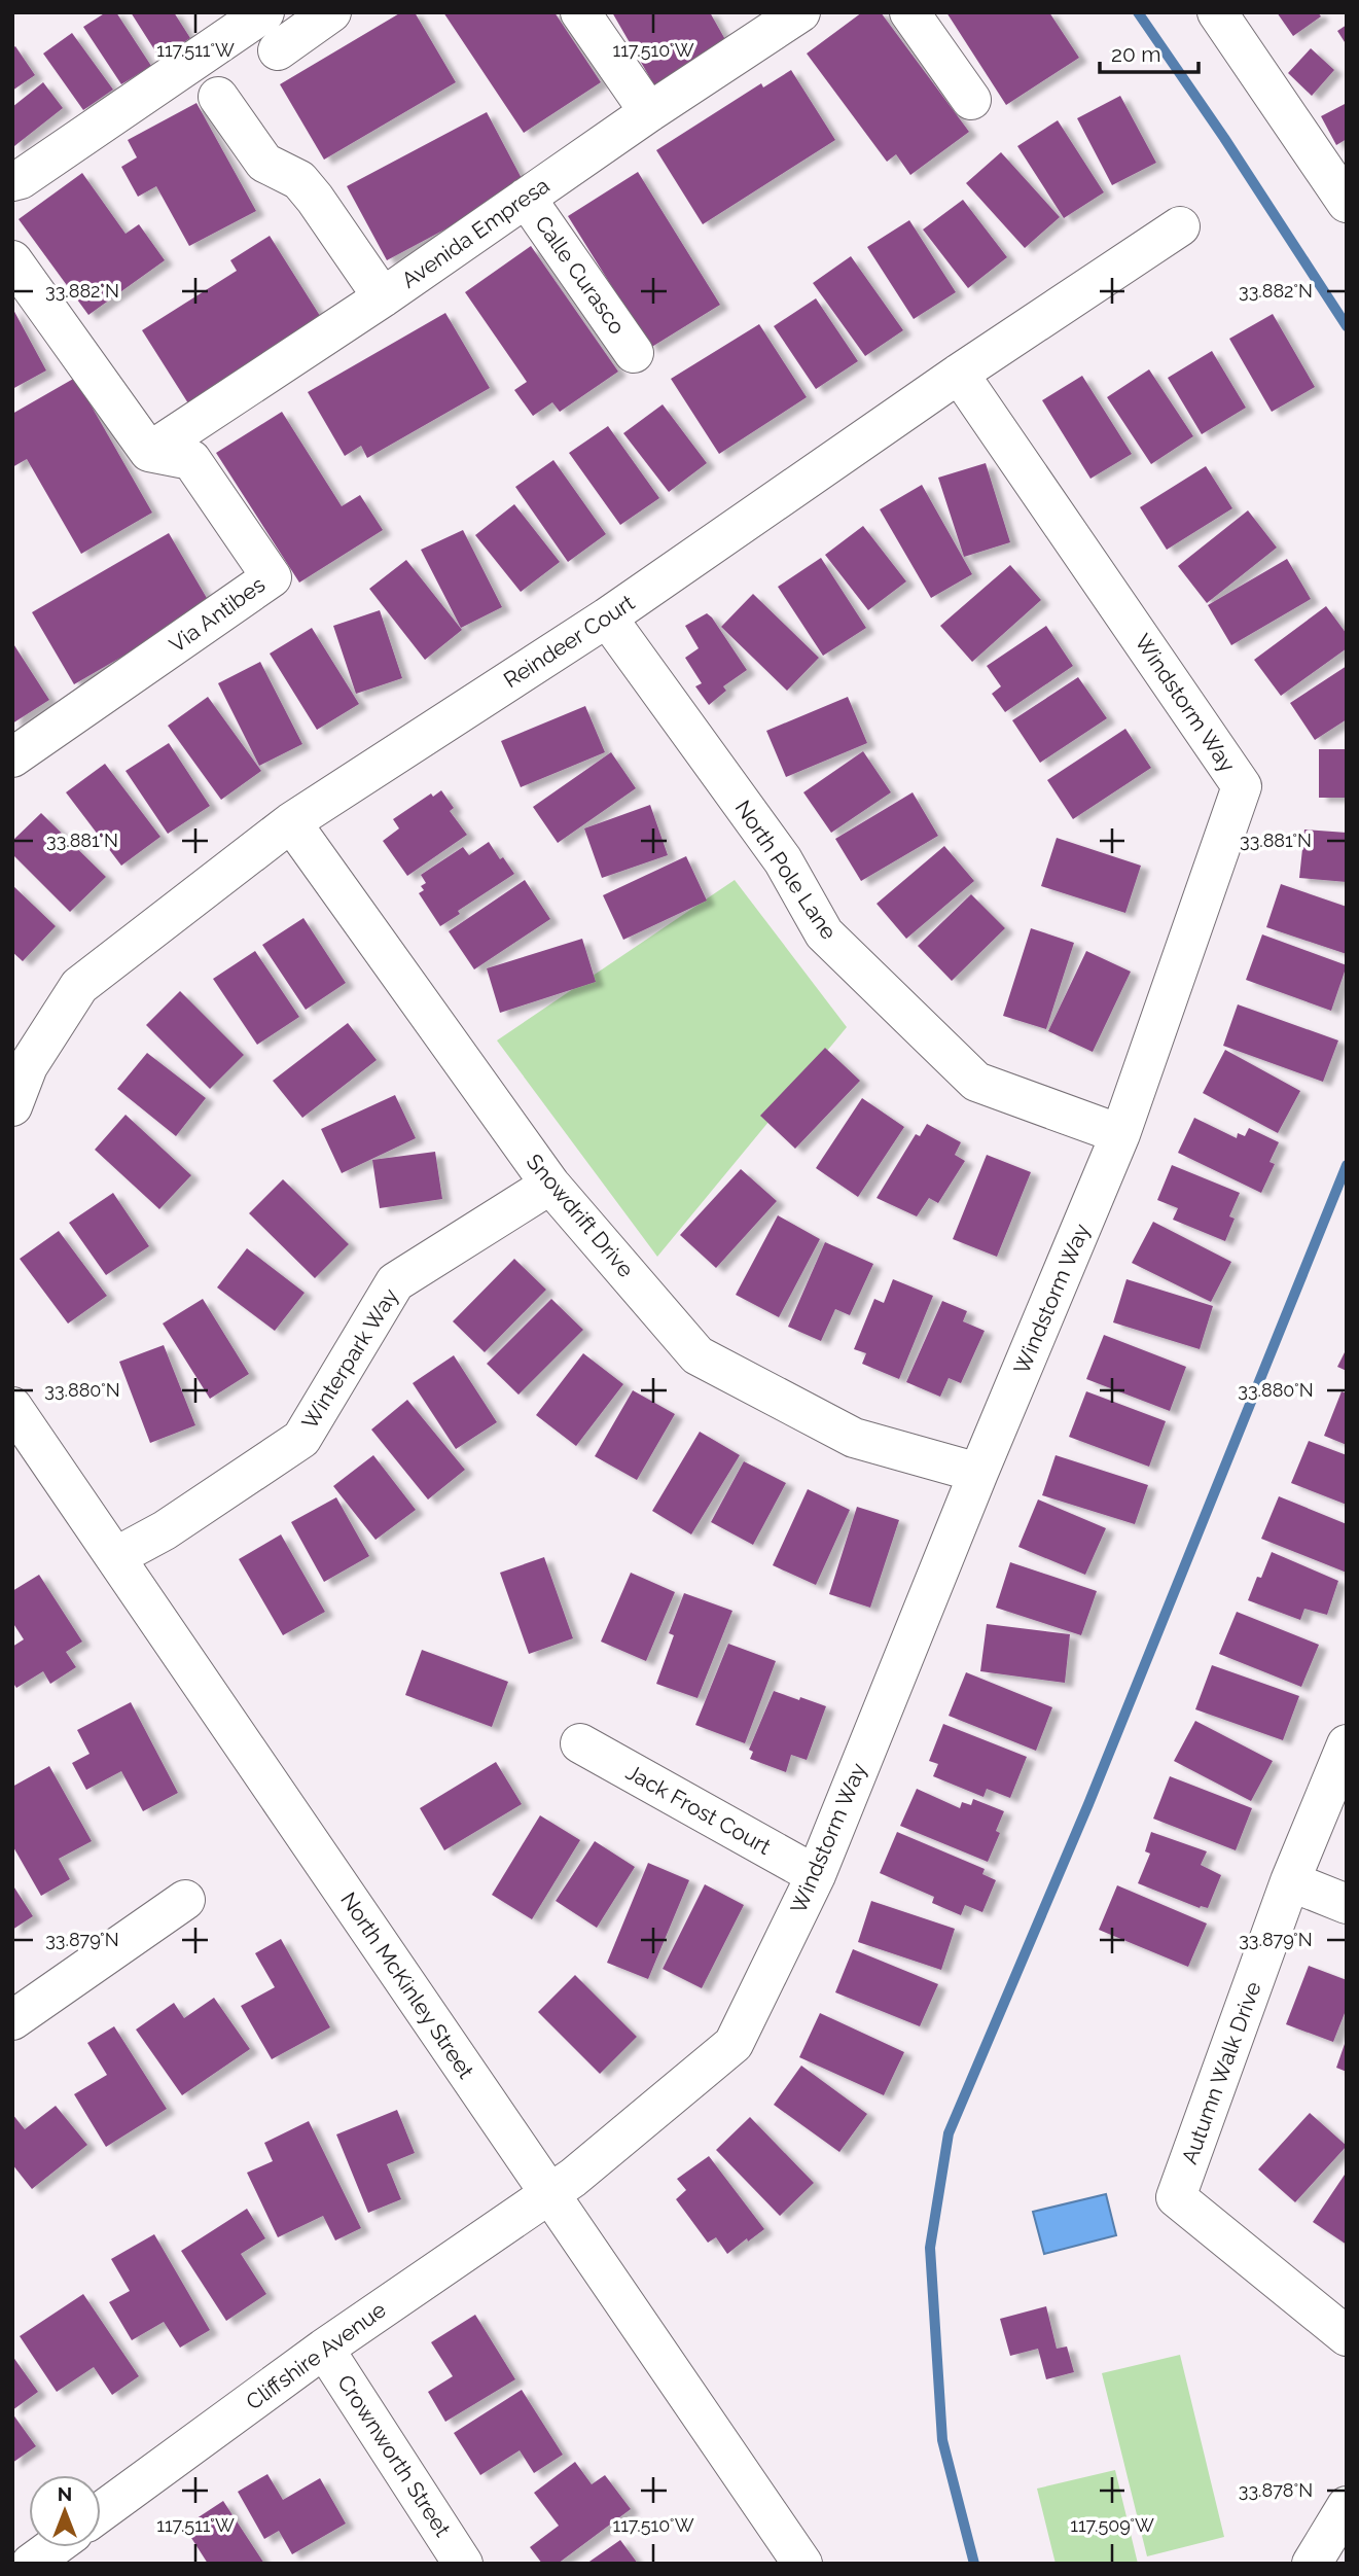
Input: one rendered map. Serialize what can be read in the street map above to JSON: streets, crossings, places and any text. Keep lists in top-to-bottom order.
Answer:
{
  "streets": {
    "street": [
      "Avenida Empresa",
      "Calle Curasco",
      "Via Antibes",
      "Reindeer Court",
      "Windstorm Way",
      "North Pole Lane",
      "Snowdrift Drive",
      "Winterpark Way",
      "Jack Frost Court",
      "North McKinley Street",
      "Autumn Walk Drive",
      "Cliffshire Avenue",
      "Crownworth Street"
    ]
  },
  "crossings": [
    ["Avenida Empresa", "Calle Curasco"],
    ["Avenida Empresa", "Via Antibes"],
    ["Reindeer Court", "Windstorm Way"],
    ["Reindeer Court", "North Pole Lane"],
    ["Reindeer Court", "Snowdrift Drive"],
    ["Windstorm Way", "North Pole Lane"],
    ["Windstorm Way", "Snowdrift Drive"],
    ["Windstorm Way", "Jack Frost Court"],
    ["Windstorm Way", "North McKinley Street"],
    ["Windstorm Way", "Cliffshire Avenue"],
    ["Snowdrift Drive", "Winterpark Way"],
    ["Winterpark Way", "North McKinley Street"],
    ["North McKinley Street", "Cliffshire Avenue"],
    ["Cliffshire Avenue", "Crownworth Street"]
  ],
  "scale_bar": "20 m",
  "north": "top",
  "coordinates": [
    "117.511°W",
    "117.510°W",
    "33.882°N",
    "33.881°N",
    "33.880°N",
    "33.879°N",
    "33.878°N",
    "117.509°W"
  ]
}
